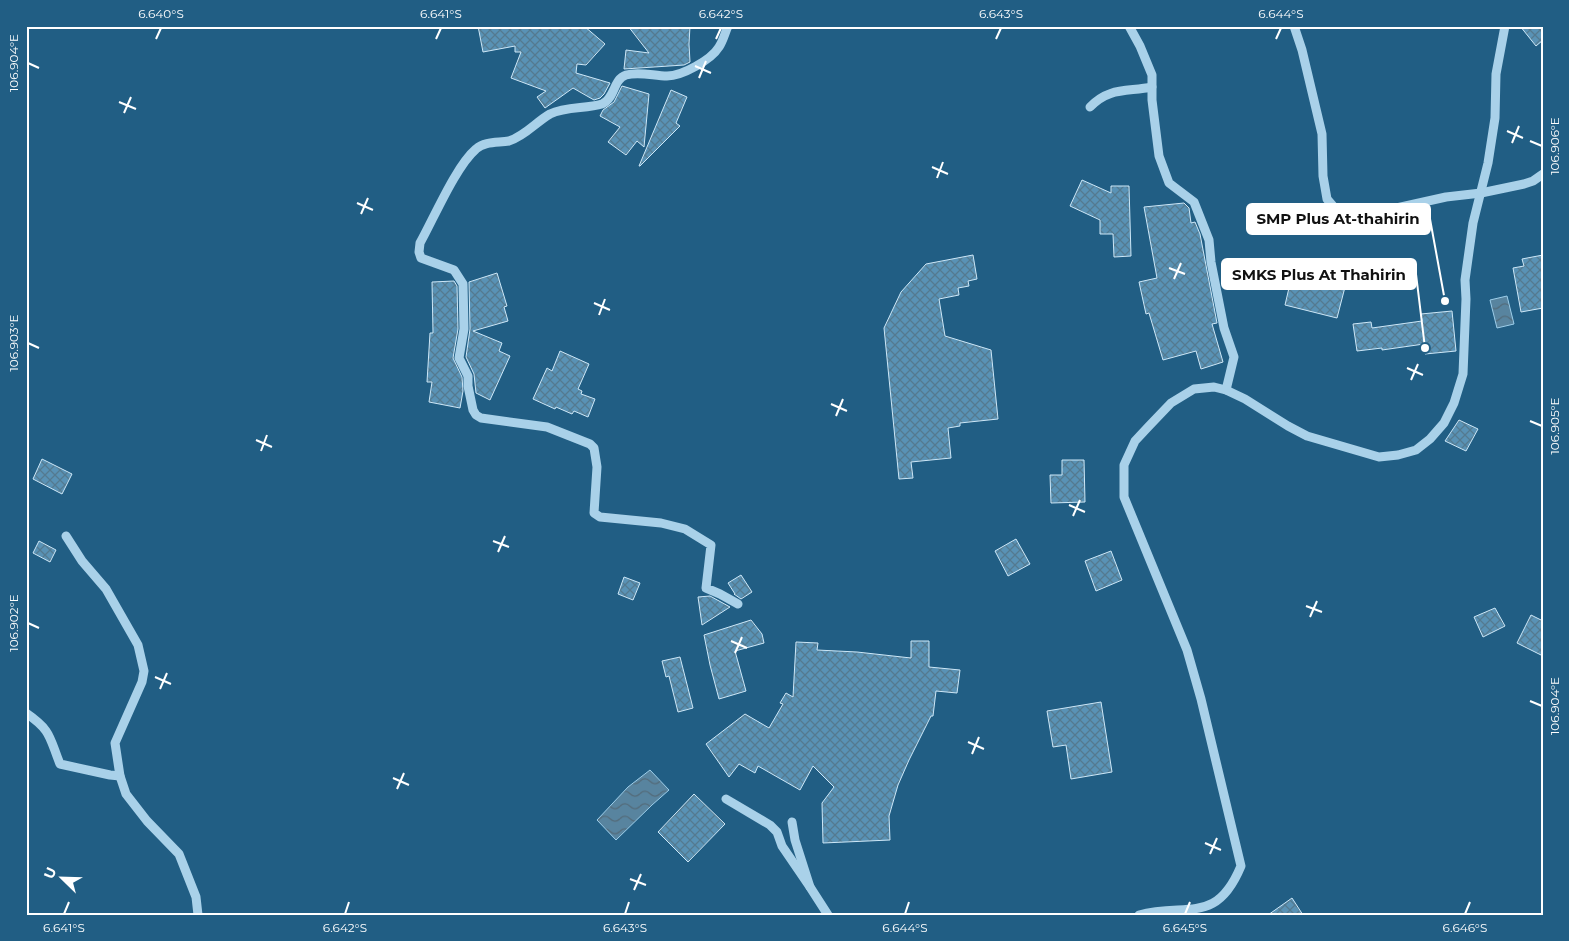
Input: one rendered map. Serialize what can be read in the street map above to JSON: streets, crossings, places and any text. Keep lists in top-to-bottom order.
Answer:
{
  "places": ["SMP Plus At-thahirin", "SMKS Plus At Thahirin"],
  "north": "top left",
  "coordinates": [
    "6.640°S",
    "6.641°S",
    "6.642°S",
    "6.643°S",
    "6.644°S",
    "106.904°E",
    "106.906°E",
    "106.903°E",
    "106.905°E",
    "106.902°E",
    "6.645°S",
    "6.646°S"
  ]
}
